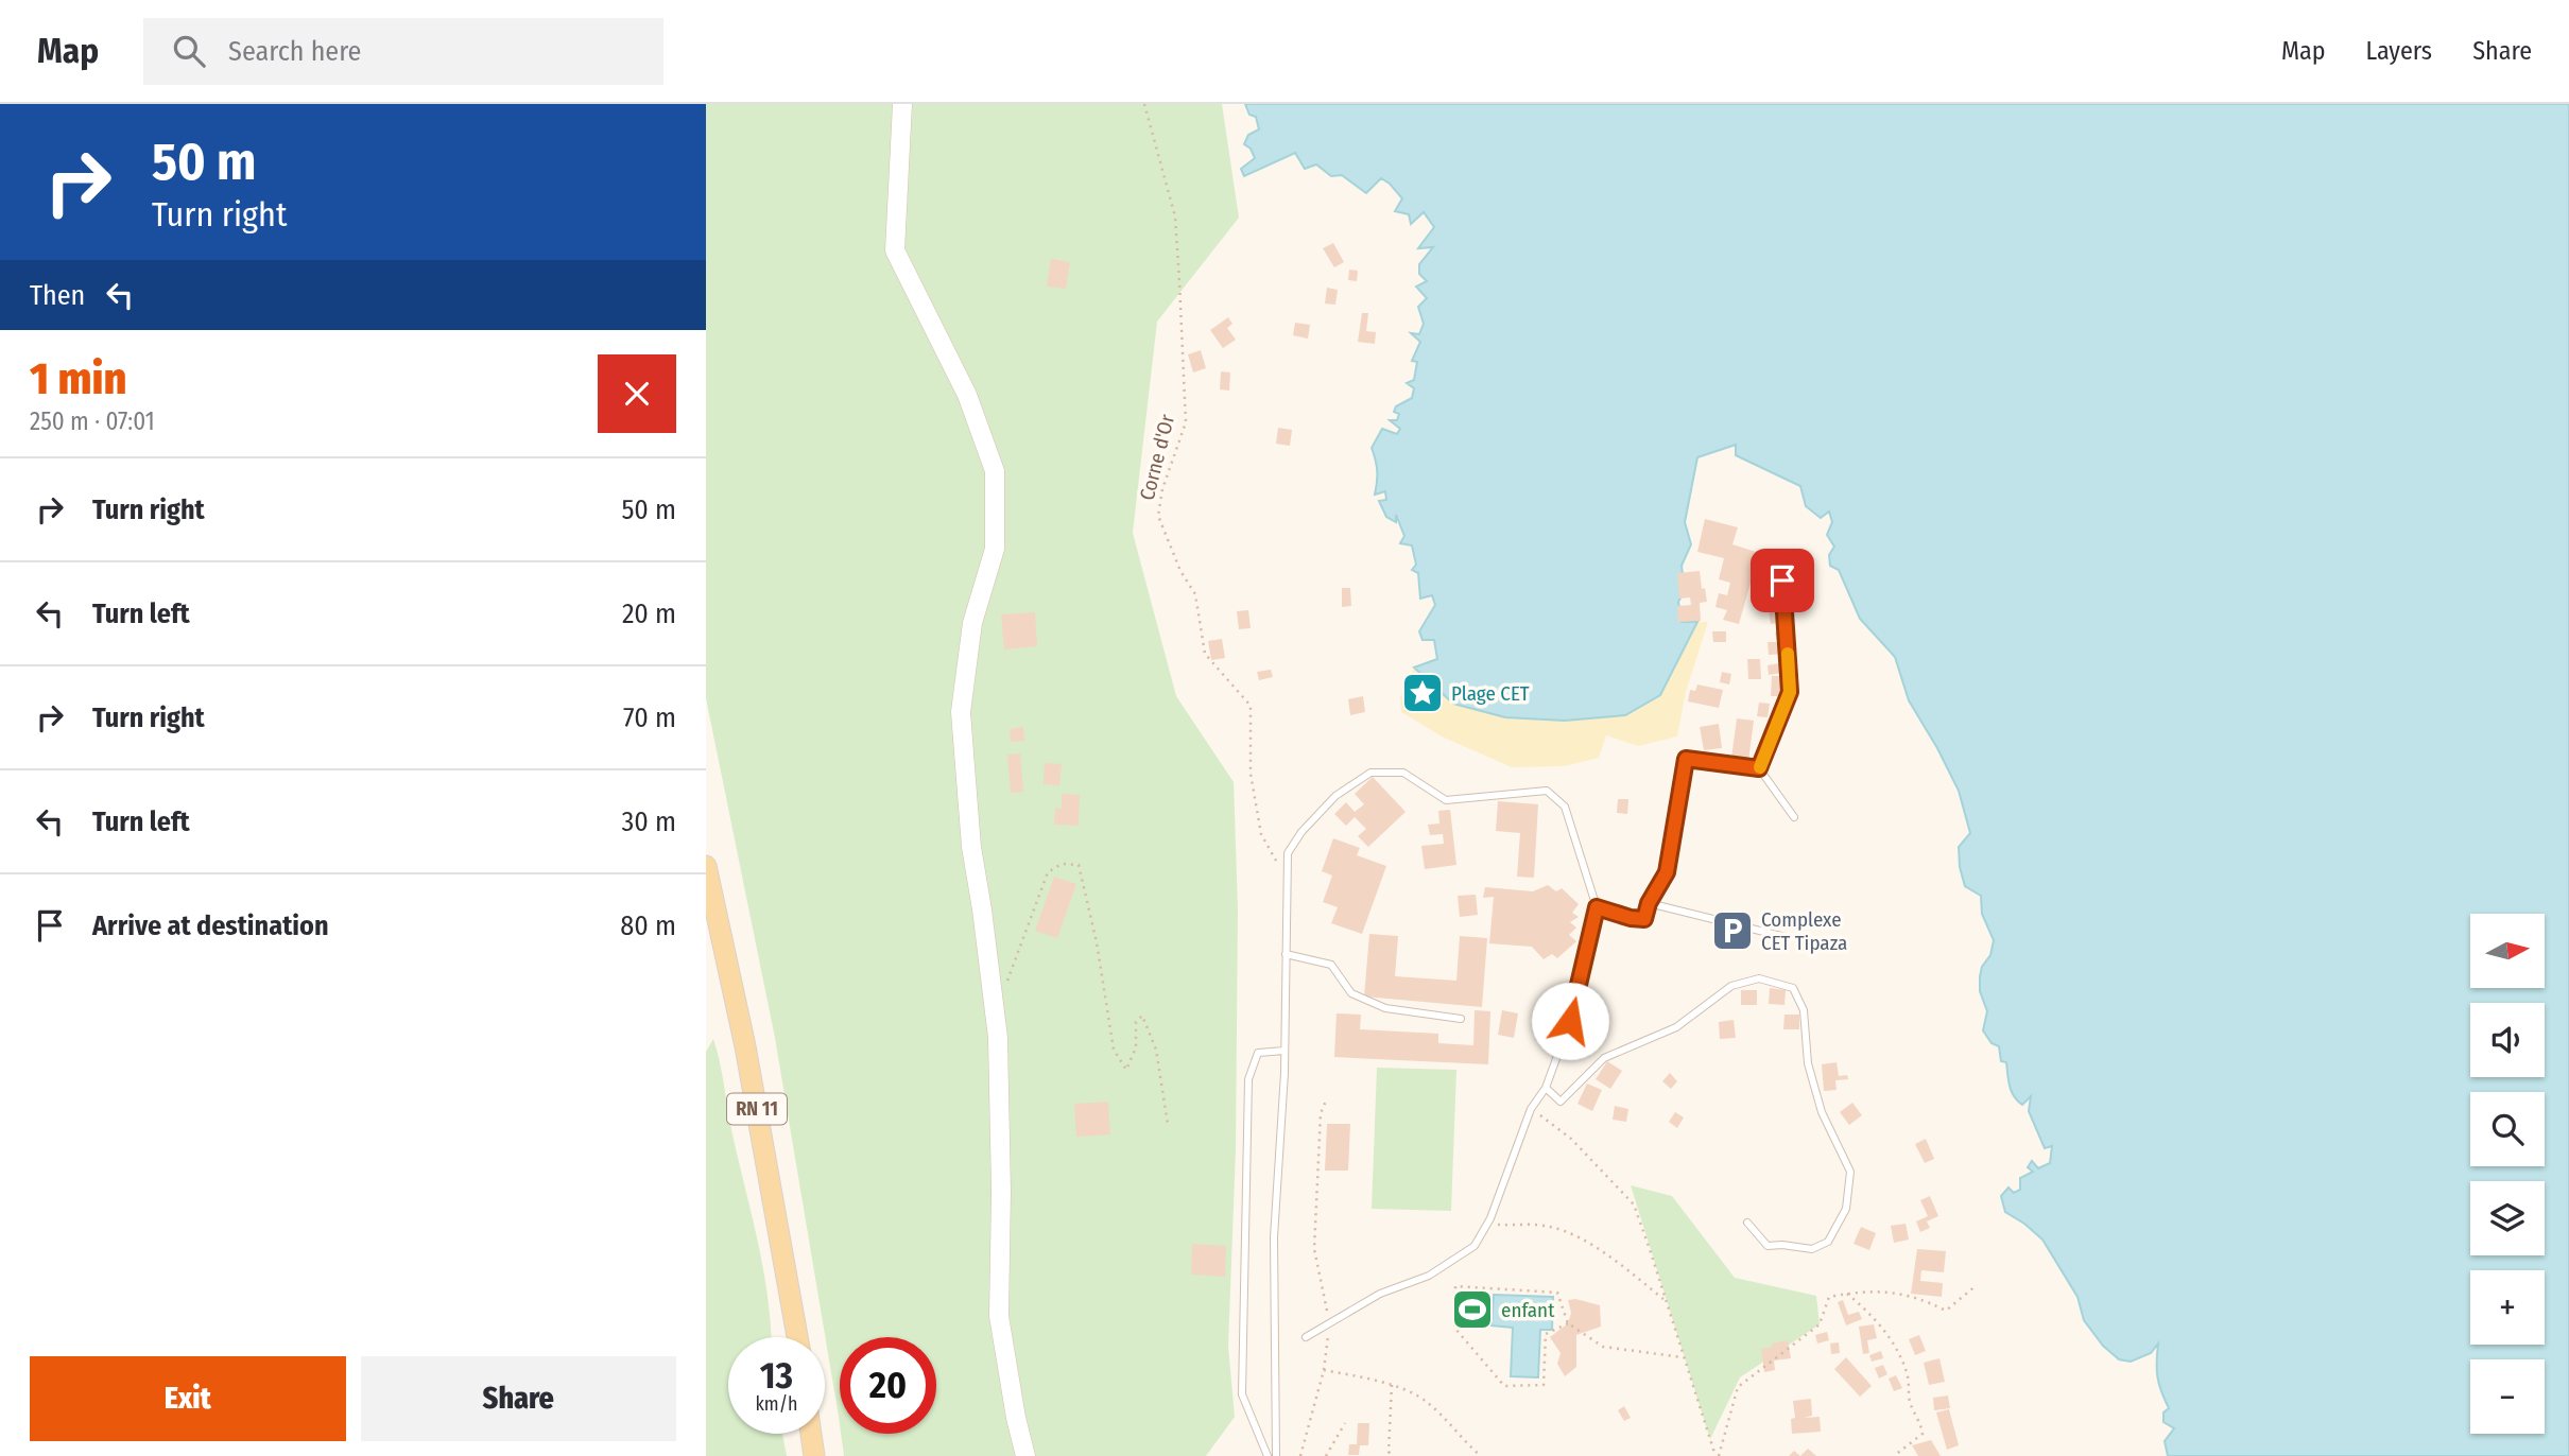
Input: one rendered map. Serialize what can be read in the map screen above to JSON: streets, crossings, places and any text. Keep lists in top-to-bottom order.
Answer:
{
  "streets": {
    "main road": ["RN 11"],
    "path": ["Corne d'Or"]
  },
  "places": {
    "place": ["Plage CET"],
    "parking": ["Complexe CET Tipaza"],
    "sports": ["enfant"]
  },
  "north": "right",
  "page": {
    "header": "Map",
    "search": "Search here",
    "nav": ["Map", "Layers", "Share"],
    "turn": ["50 m", "Turn right"],
    "then": "Then",
    "heading": ["1 min", "250 m · 07:01"],
    "list": [
      {
        "name": "Turn right",
        "value": "50 m"
      },
      {
        "name": "Turn left",
        "value": "20 m"
      },
      {
        "name": "Turn right",
        "value": "70 m"
      },
      {
        "name": "Turn left",
        "value": "30 m"
      },
      {
        "name": "Arrive at destination",
        "value": "80 m"
      }
    ],
    "map_buttons": ["+", "−"],
    "speed": "13 km/h",
    "limit": "20",
    "buttons": ["Exit", "Share"]
  }
}
